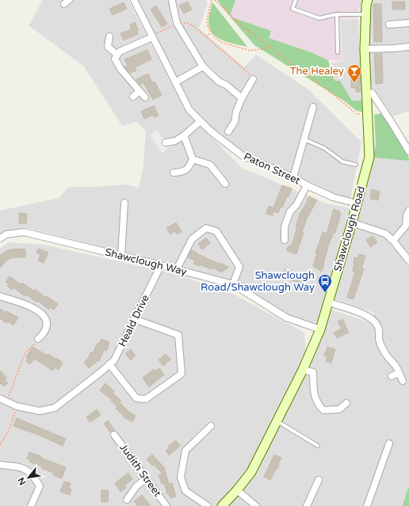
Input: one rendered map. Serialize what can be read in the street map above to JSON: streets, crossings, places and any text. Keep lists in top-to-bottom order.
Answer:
{
  "streets": {
    "main road": ["Shawclough Road"],
    "street": [
      "Paton Street",
      "Shawclough Way",
      "Heald Drive",
      "Judith Street"
    ]
  },
  "crossings": [
    ["Paton Street", "Shawclough Road"],
    ["Shawclough Road", "Shawclough Way"],
    ["Shawclough Way", "Heald Drive"]
  ],
  "places": {
    "bar": ["The Healey"],
    "bus stop": ["Shawclough Road/Shawclough Way"]
  },
  "north": "bottom left"
}
